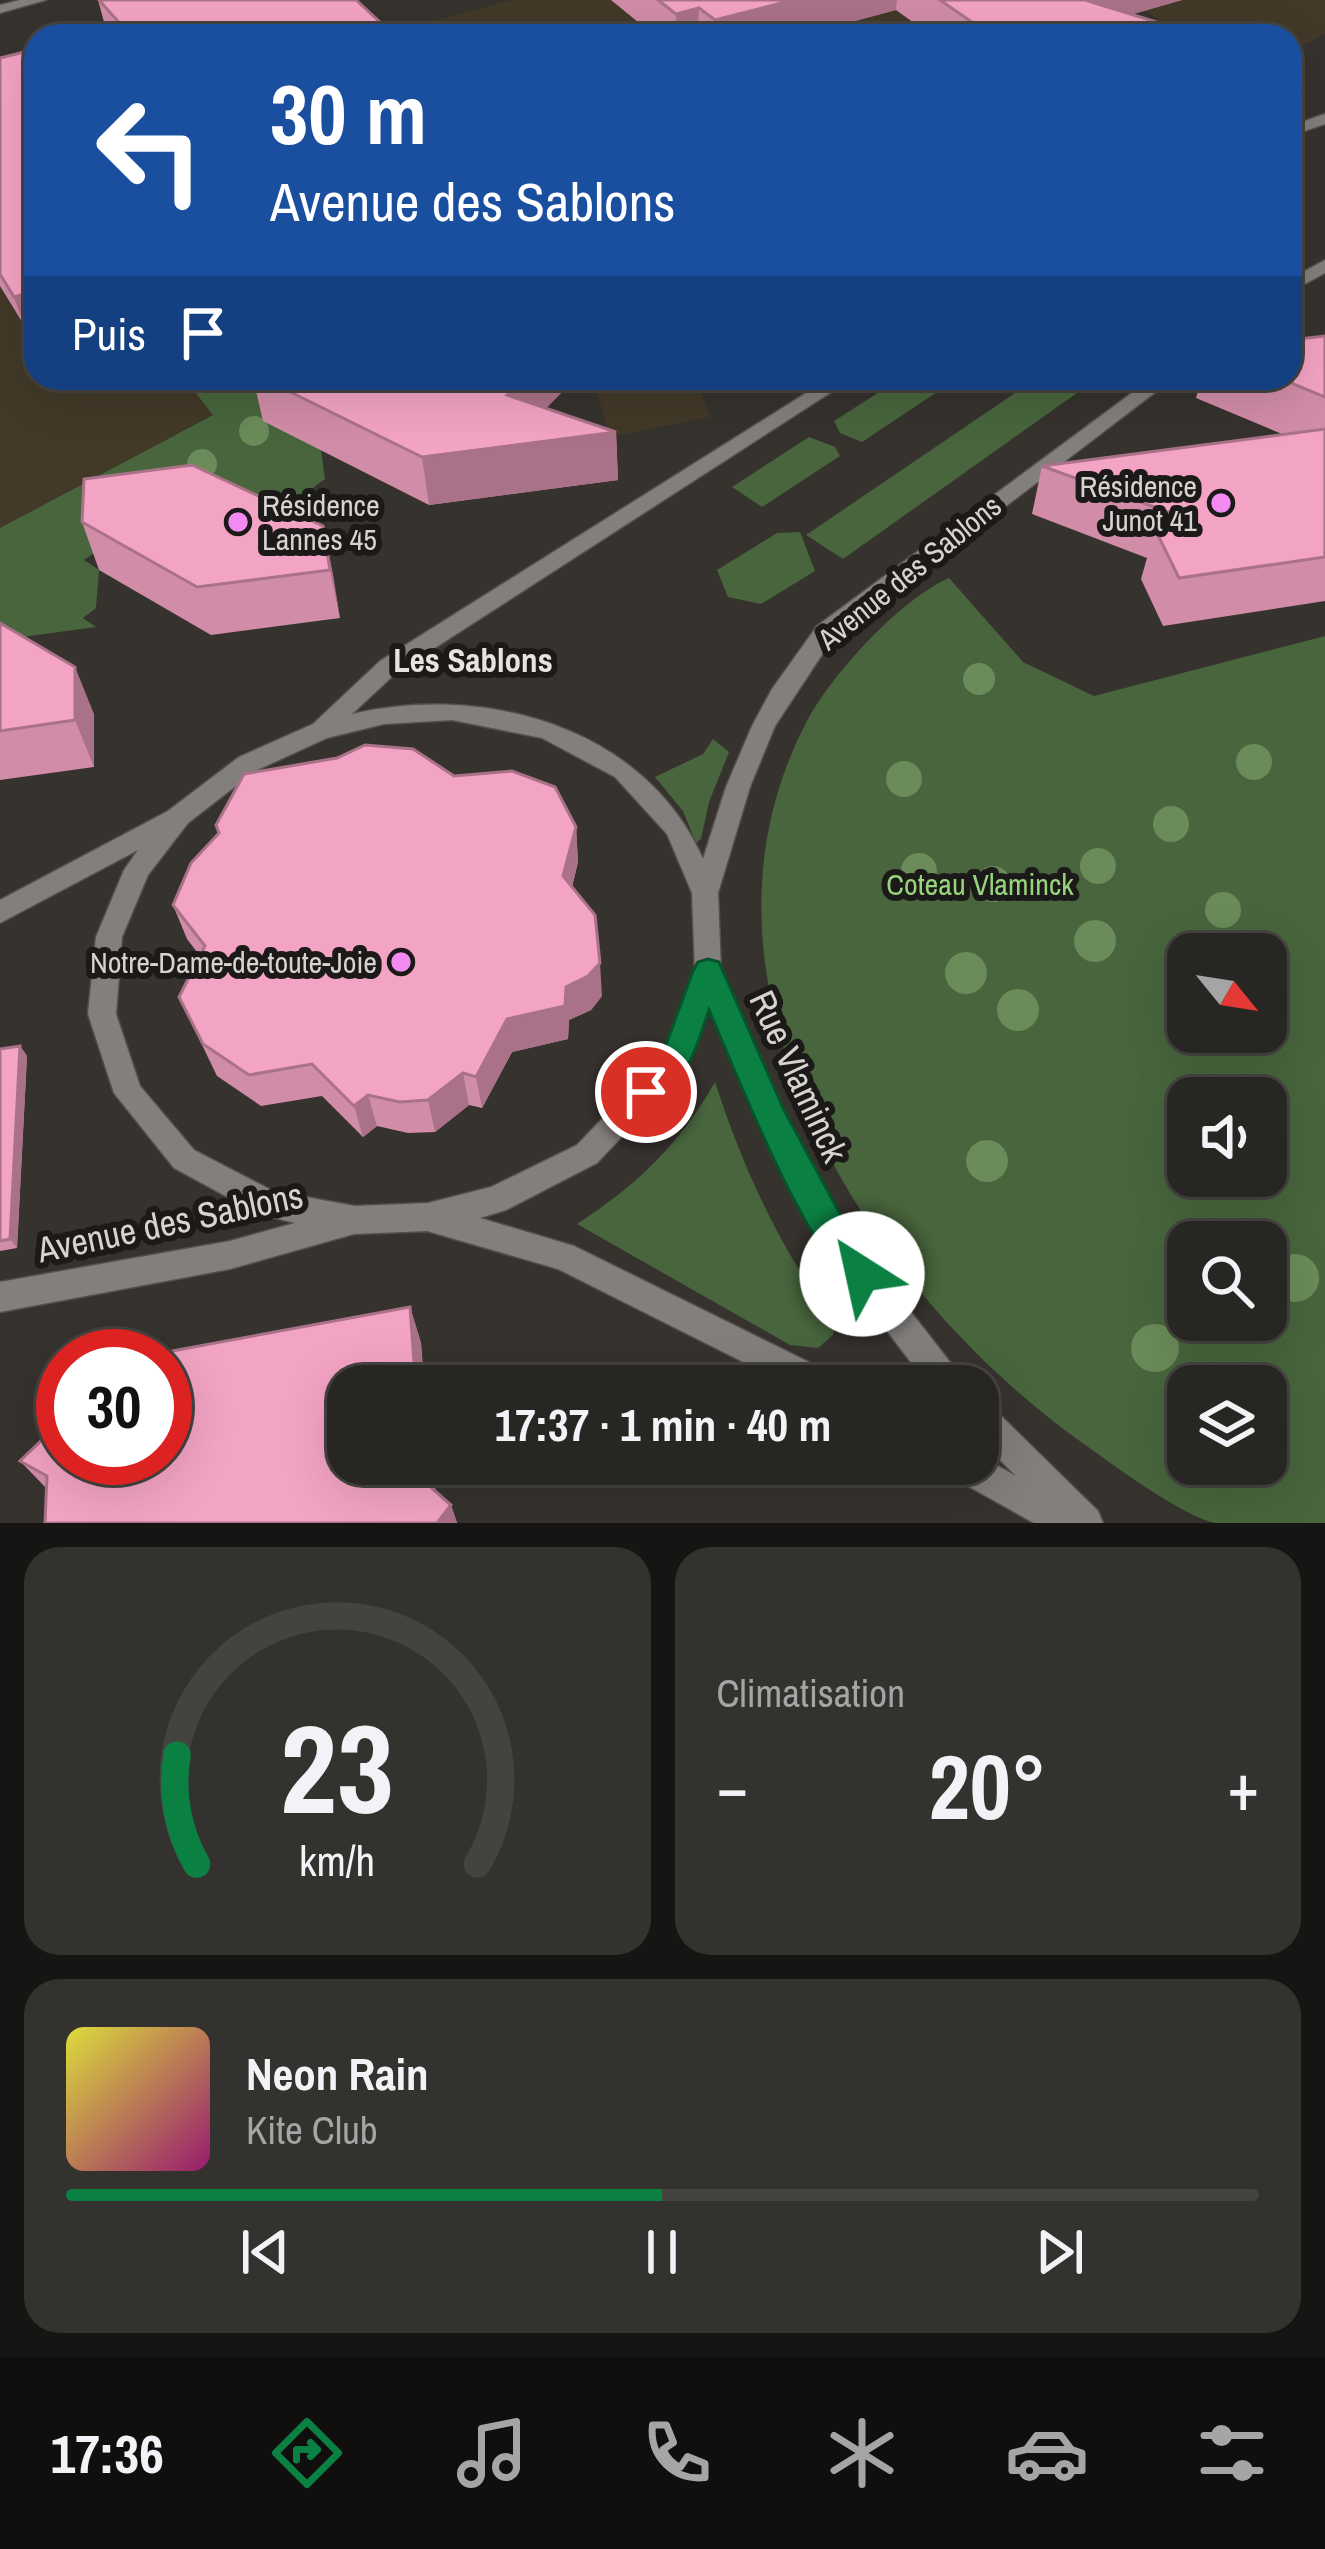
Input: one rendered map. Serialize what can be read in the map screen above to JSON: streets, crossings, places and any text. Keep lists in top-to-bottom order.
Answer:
{
  "streets": {
    "street": ["Avenue des Sablons", "Rue Vlaminck"]
  },
  "crossings": [
    ["Avenue des Sablons", "Rue Vlaminck"]
  ],
  "districts": ["Les Sablons"],
  "parks": ["Coteau Vlaminck"],
  "places": ["Résidence Junot 41", "Résidence Lannes 45", "Notre-Dame-de-toute-Joie"],
  "north": "bottom right",
  "page": {
    "turn": ["30 m", "Avenue des Sablons"],
    "then": "Puis",
    "limit": "30",
    "trip": "17:37 · 1 min · 40 m",
    "tile": "Climatisation",
    "heat": ["−", "20°", "+"],
    "song": ["Neon Rain", "Kite Club"],
    "tabs": "17:36",
    "gauge": ["23", "km/h"]
  }
}
